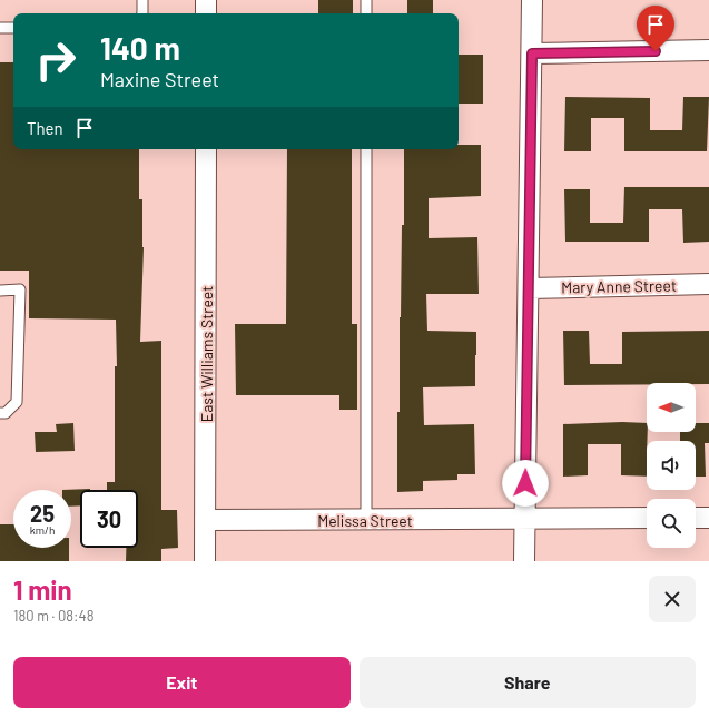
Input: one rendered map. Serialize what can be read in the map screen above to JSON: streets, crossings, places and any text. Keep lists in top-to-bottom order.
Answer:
{
  "streets": {
    "street": ["Mary Anne Street", "East Williams Street", "Melissa Street"]
  },
  "crossings": [
    ["East Williams Street", "Melissa Street"]
  ],
  "north": "left",
  "page": {
    "turn": ["140 m", "Maxine Street"],
    "then": "Then",
    "speed": "25 km/h",
    "limit": "30",
    "heading": ["1 min", "180 m · 08:48"],
    "buttons": ["Exit", "Share"]
  }
}
